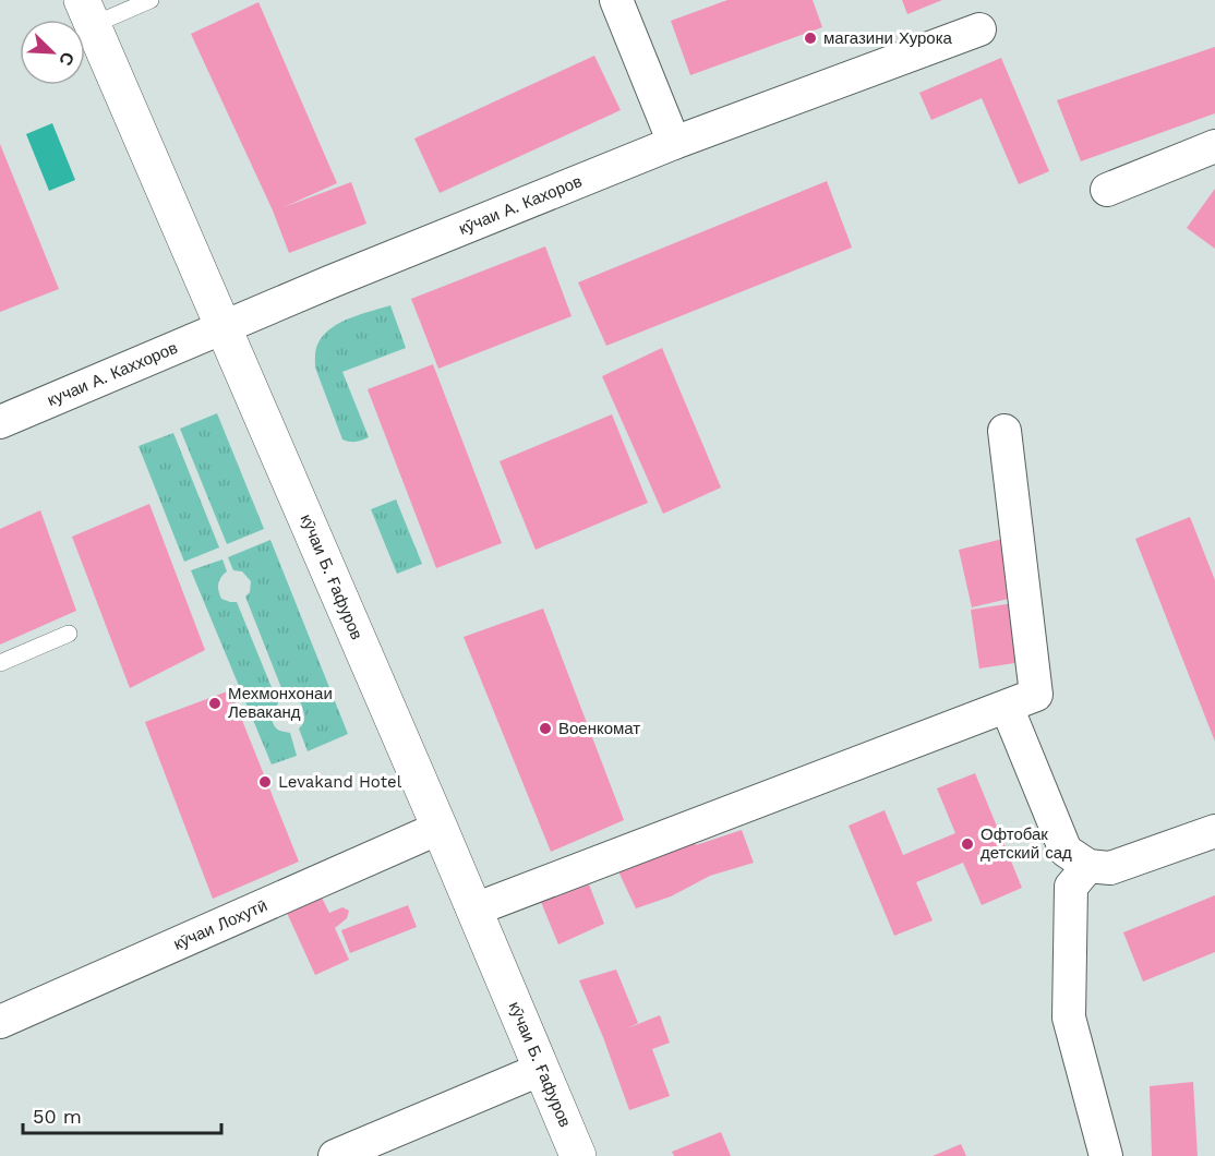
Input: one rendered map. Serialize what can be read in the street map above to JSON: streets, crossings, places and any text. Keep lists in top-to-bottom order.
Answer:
{
  "streets": {
    "street": [
      "кӯчаи А. Кахоров",
      "кучаи А. Каххоров",
      "кӯчаи Б. Ғафуров",
      "кӯчаи Лохутӣ"
    ]
  },
  "crossings": [
    ["кӯчаи А. Кахоров", "кучаи А. Каххоров"],
    ["кӯчаи А. Кахоров", "кӯчаи Б. Ғафуров"],
    ["кучаи А. Каххоров", "кӯчаи Б. Ғафуров"],
    ["кӯчаи Б. Ғафуров", "кӯчаи Лохутӣ"]
  ],
  "places": [
    "магазини Хурока",
    "Мехмонхонаи Леваканд",
    "Военкомат",
    "Levakand Hotel",
    "Офтобак детский сад"
  ],
  "scale_bar": "50 m",
  "north": "bottom right"
}
